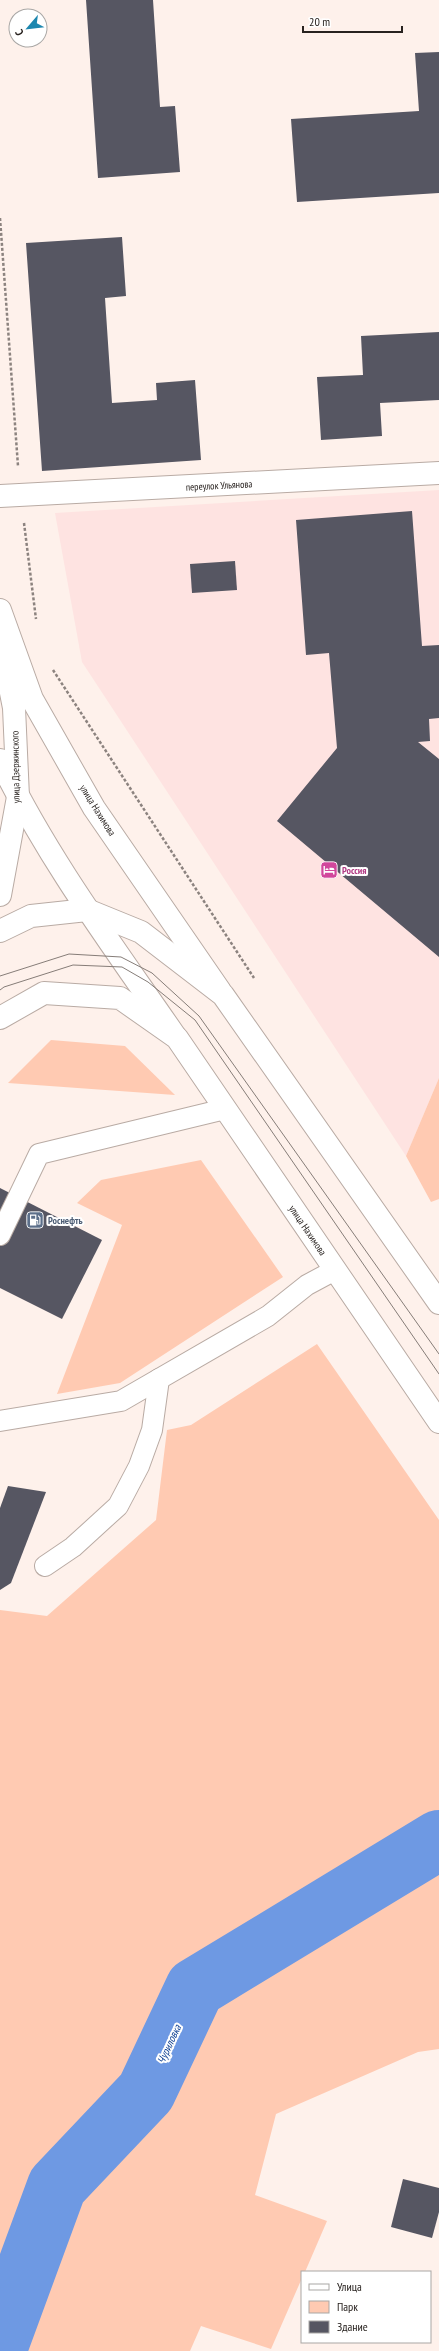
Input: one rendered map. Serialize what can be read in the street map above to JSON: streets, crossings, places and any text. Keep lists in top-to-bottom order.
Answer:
{
  "streets": {
    "main road": ["переулок Ульянова", "улица Дзержинского", "улица Нахимова"]
  },
  "crossings": [
    ["улица Дзержинского", "улица Нахимова"]
  ],
  "water": ["Чуриловка"],
  "places": {
    "hotel": ["Россия"],
    "fuel station": ["Роснефть"]
  },
  "legend": ["Улица", "Парк", "Здание"],
  "scale_bar": "20 m",
  "north": "bottom left"
}
